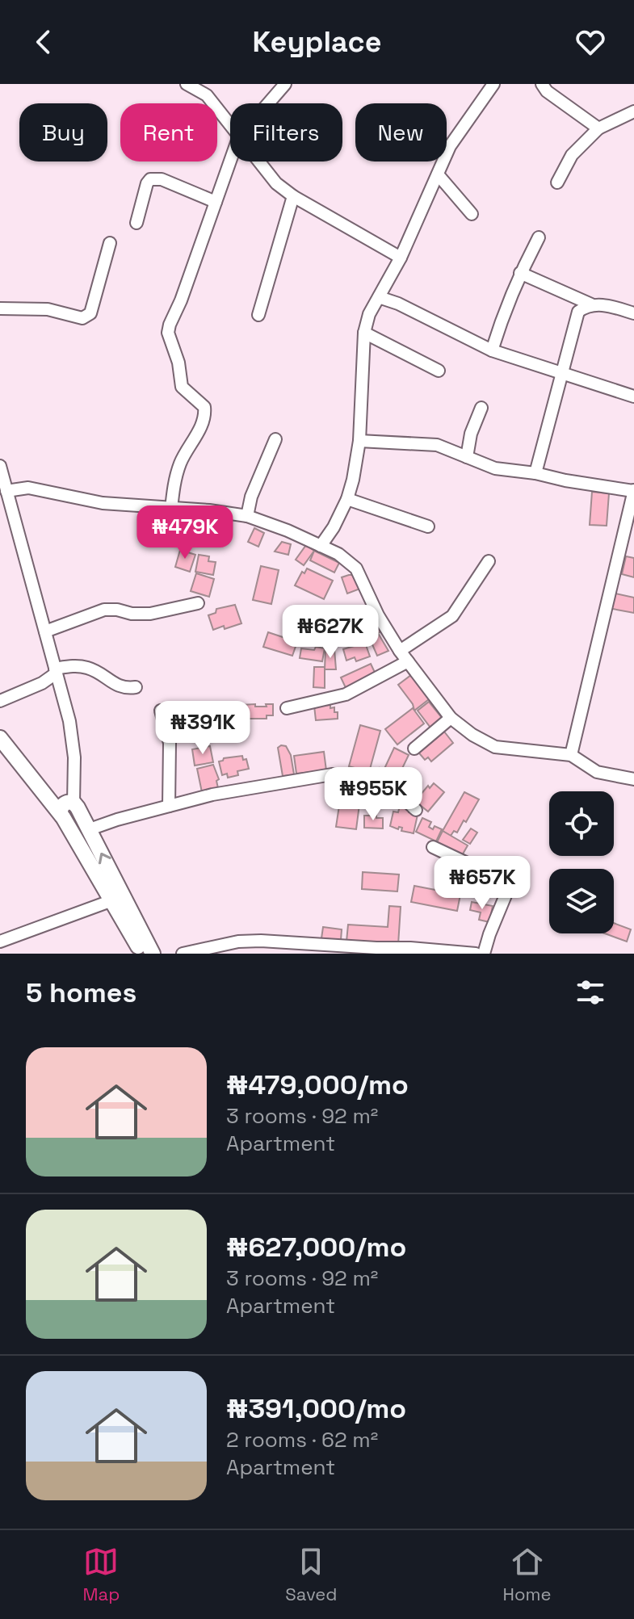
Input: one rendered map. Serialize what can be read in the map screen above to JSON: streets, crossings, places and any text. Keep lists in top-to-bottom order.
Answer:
{
  "page": {
    "header": "Keyplace",
    "chip": [
      "Buy",
      "Rent",
      "Filters",
      "New"
    ],
    "price": [
      "₦479K",
      "₦627K",
      "₦391K",
      "₦955K",
      "₦657K"
    ],
    "heading": "5 homes",
    "list": [
      {
        "name": "₦479,000/mo",
        "note": "3 rooms · 92 m² · Apartment"
      },
      {
        "name": "₦627,000/mo",
        "note": "3 rooms · 92 m² · Apartment"
      },
      {
        "name": "₦391,000/mo",
        "note": "2 rooms · 62 m² · Apartment"
      }
    ],
    "tabs": ["Map", "Saved", "Home"]
  }
}
